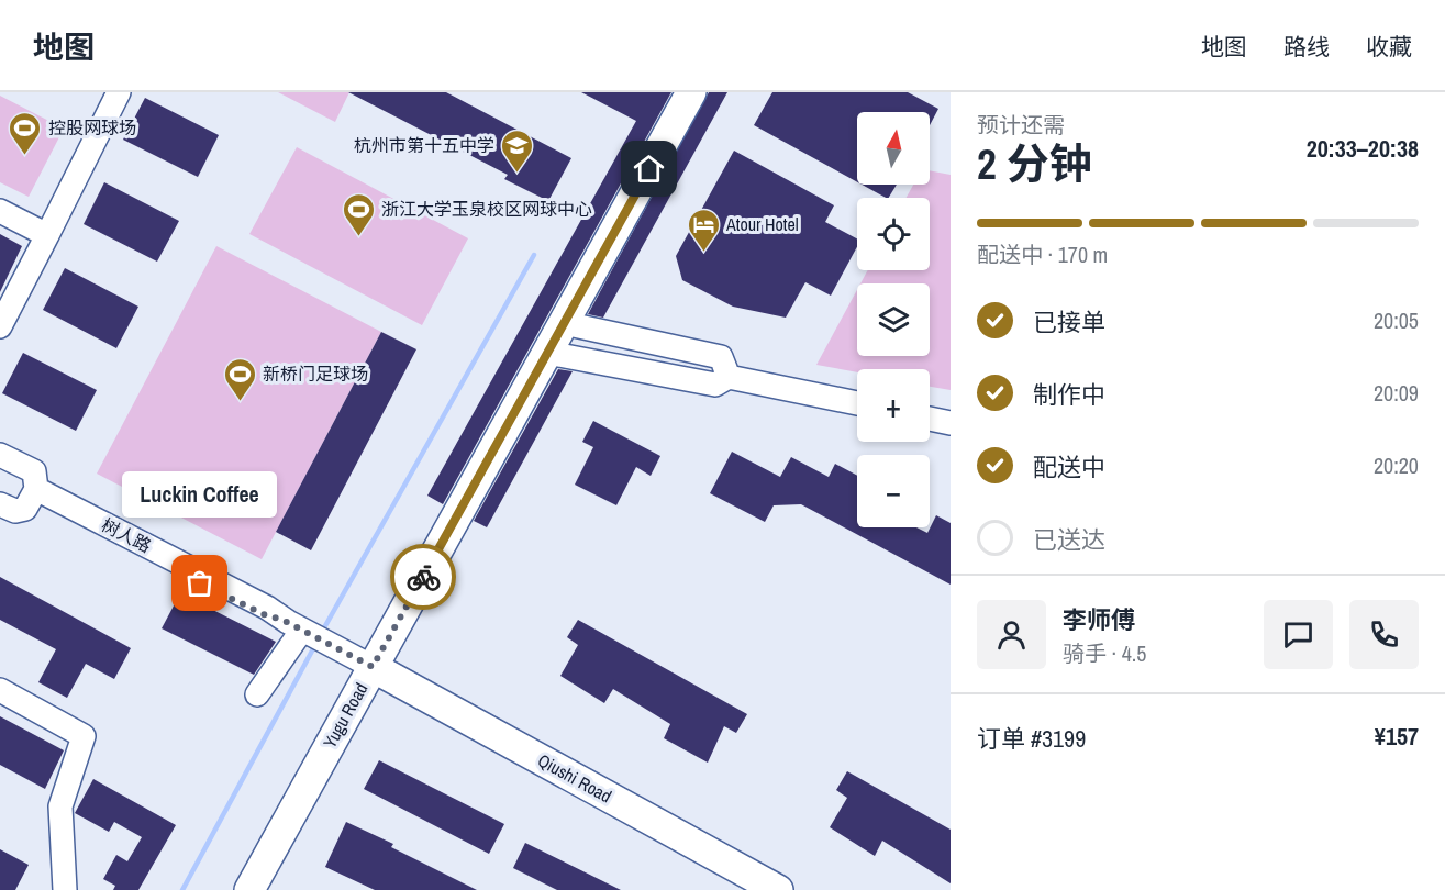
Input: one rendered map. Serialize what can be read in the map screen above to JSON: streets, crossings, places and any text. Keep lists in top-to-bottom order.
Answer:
{
  "streets": {
    "main road": ["Yugu Road", "Qiushi Road"],
    "street": ["树人路"]
  },
  "crossings": [
    ["树人路", "Yugu Road"],
    ["树人路", "Qiushi Road"],
    ["Yugu Road", "Qiushi Road"]
  ],
  "places": {
    "sports": ["控股网球场", "浙江大学玉泉校区网球中心", "新桥门足球场"],
    "school or university": ["杭州市第十五中学"],
    "hotel": ["Atour Hotel"],
    "other": ["Luckin Coffee"]
  },
  "north": "top",
  "page": {
    "header": "地图",
    "nav": ["地图", "路线", "收藏"],
    "heading": ["2 分钟", "预计还需", "20:33–20:38"],
    "panel": [
      "李师傅",
      "骑手 · 4.5",
      "订单 #3199",
      "¥157"
    ],
    "map_buttons": ["+", "−"],
    "bar": "配送中 · 170 m",
    "list": [
      ["已接单", "20:05"],
      ["制作中", "20:09"],
      ["配送中", "20:20"],
      "已送达"
    ],
    "bubble": "Luckin Coffee"
  }
}
